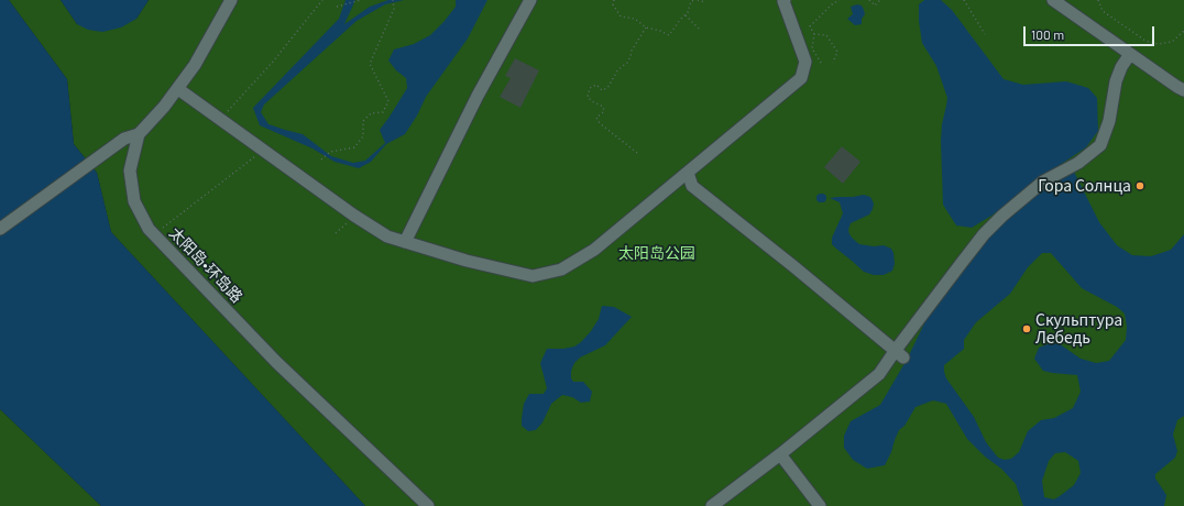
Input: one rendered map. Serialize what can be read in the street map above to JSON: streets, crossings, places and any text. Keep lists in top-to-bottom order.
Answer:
{
  "streets": {
    "street": ["太阳岛•环岛路"]
  },
  "parks": ["太阳岛公园"],
  "places": ["Гора Солнца", "Скульптура Лебедь"],
  "scale_bar": "100 m"
}
